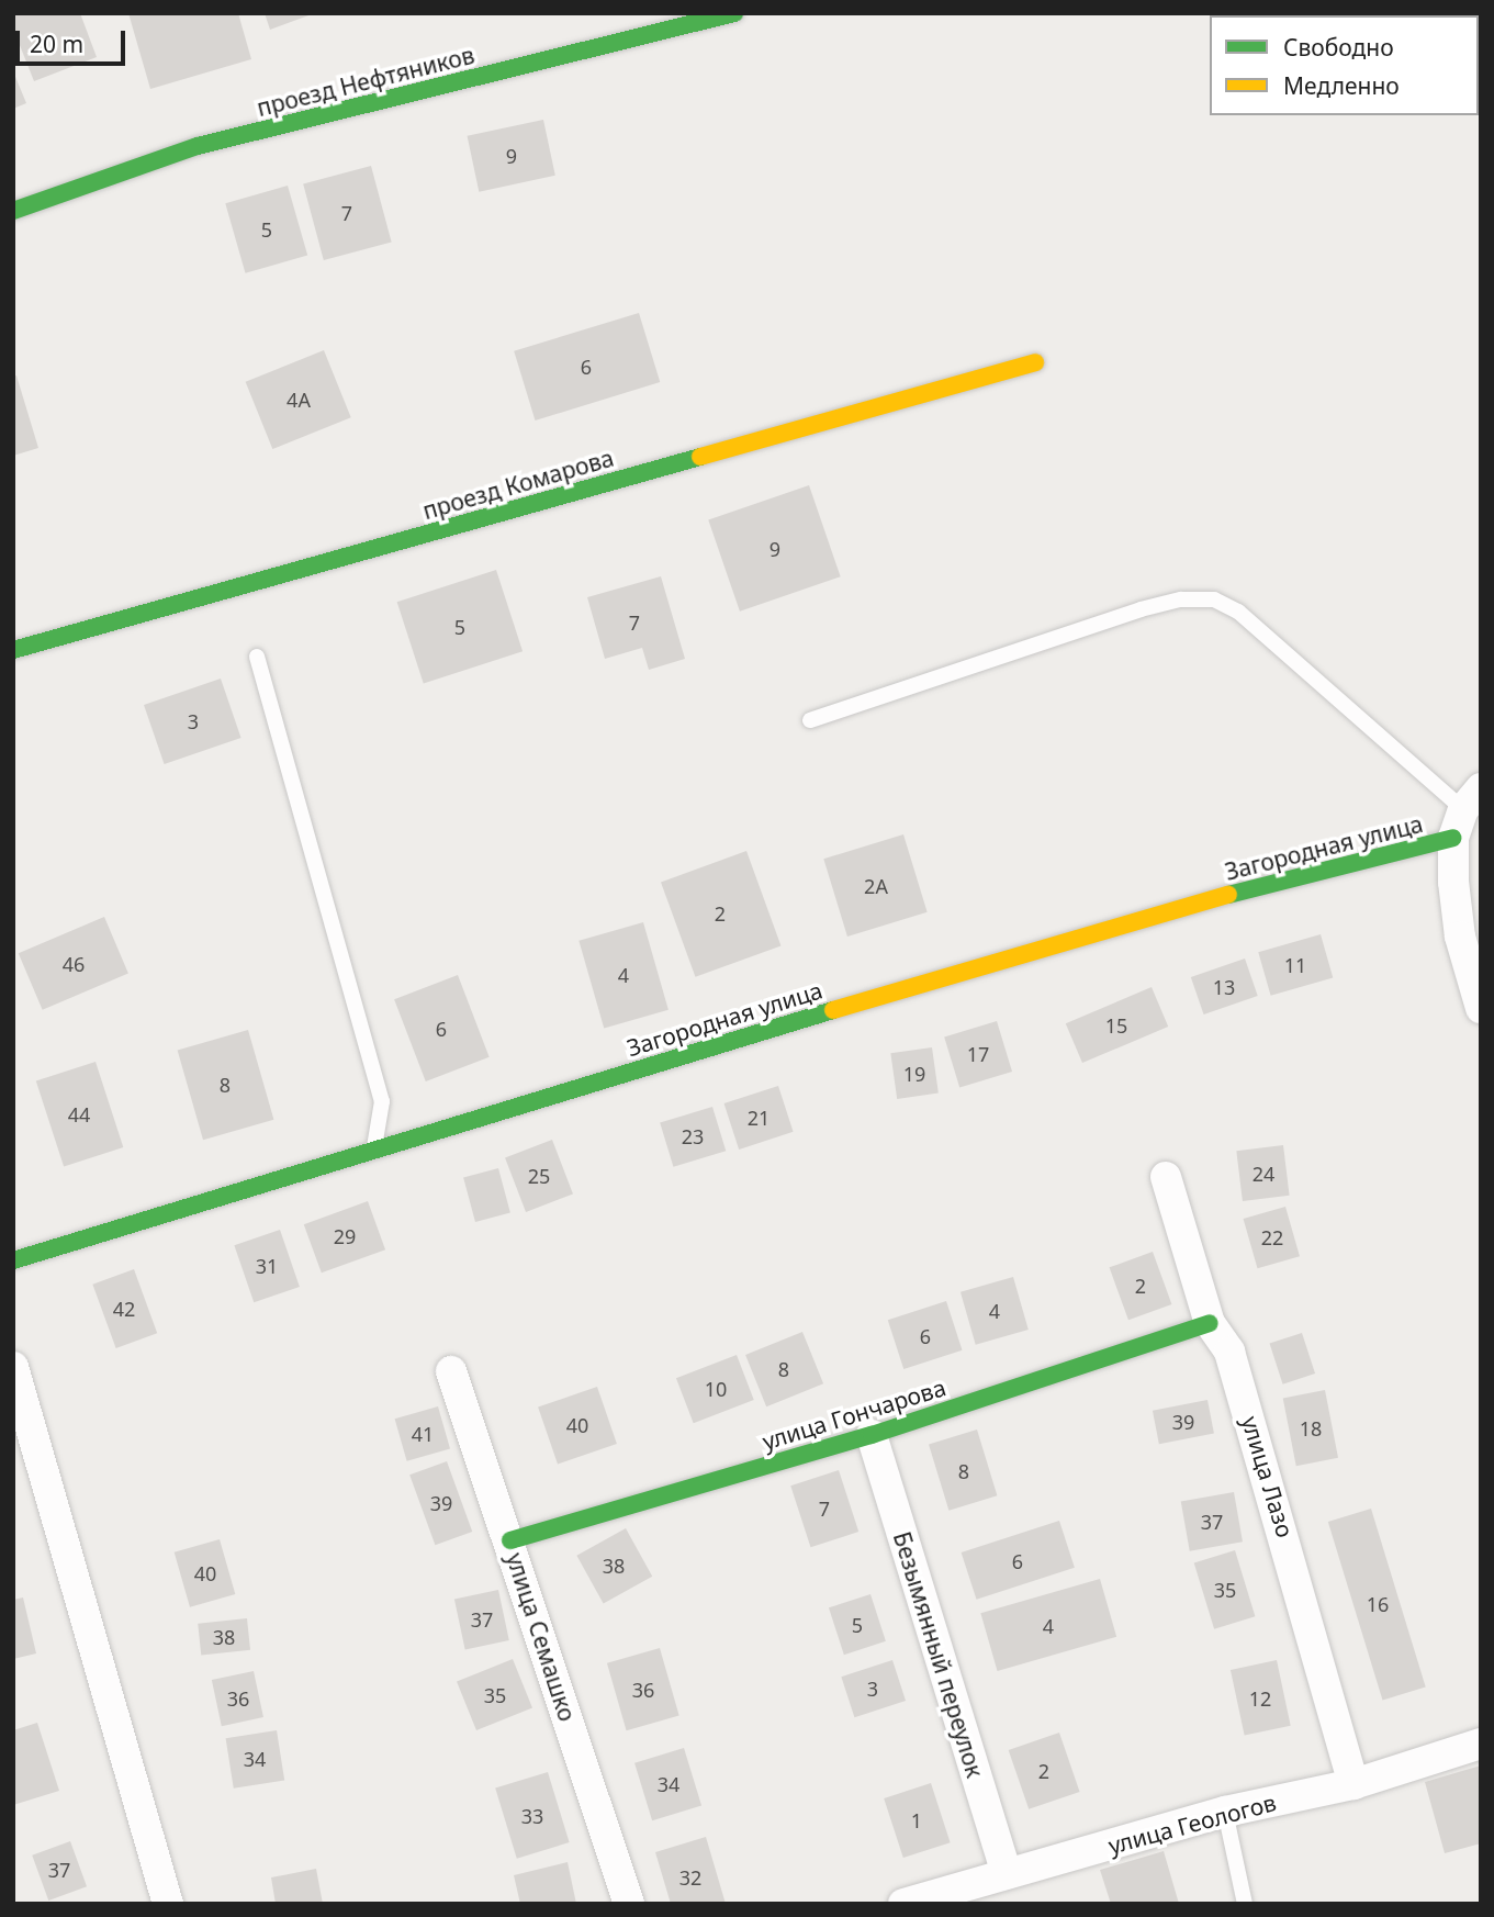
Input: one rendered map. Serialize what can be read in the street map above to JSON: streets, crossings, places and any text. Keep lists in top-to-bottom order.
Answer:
{
  "streets": {
    "street": [
      "проезд Нефтяников",
      "проезд Комарова",
      "Загородная улица",
      "улица Гончарова",
      "улица Лазо",
      "улица Семашко",
      "Безымянный переулок",
      "улица Геологов"
    ]
  },
  "crossings": [
    ["улица Гончарова", "улица Лазо"],
    ["улица Гончарова", "улица Семашко"],
    ["улица Гончарова", "Безымянный переулок"],
    ["улица Лазо", "улица Геологов"],
    ["Безымянный переулок", "улица Геологов"]
  ],
  "house_numbers": [
    "9",
    "7",
    "5",
    "6",
    "4А",
    "9",
    "7",
    "5",
    "3",
    "2А",
    "2",
    "46",
    "11",
    "4",
    "13",
    "15",
    "6",
    "17",
    "19",
    "8",
    "44",
    "21",
    "23",
    "24",
    "25",
    "29",
    "22",
    "31",
    "2",
    "42",
    "4",
    "6",
    "8",
    "10",
    "39",
    "40",
    "18",
    "41",
    "8",
    "39",
    "7",
    "37",
    "6",
    "38",
    "40",
    "35",
    "16",
    "37",
    "5",
    "4",
    "38",
    "3",
    "36",
    "35",
    "36",
    "12",
    "34",
    "2",
    "34",
    "33",
    "1",
    "37",
    "32"
  ],
  "legend": ["Свободно", "Медленно"],
  "scale_bar": "20 m"
}
